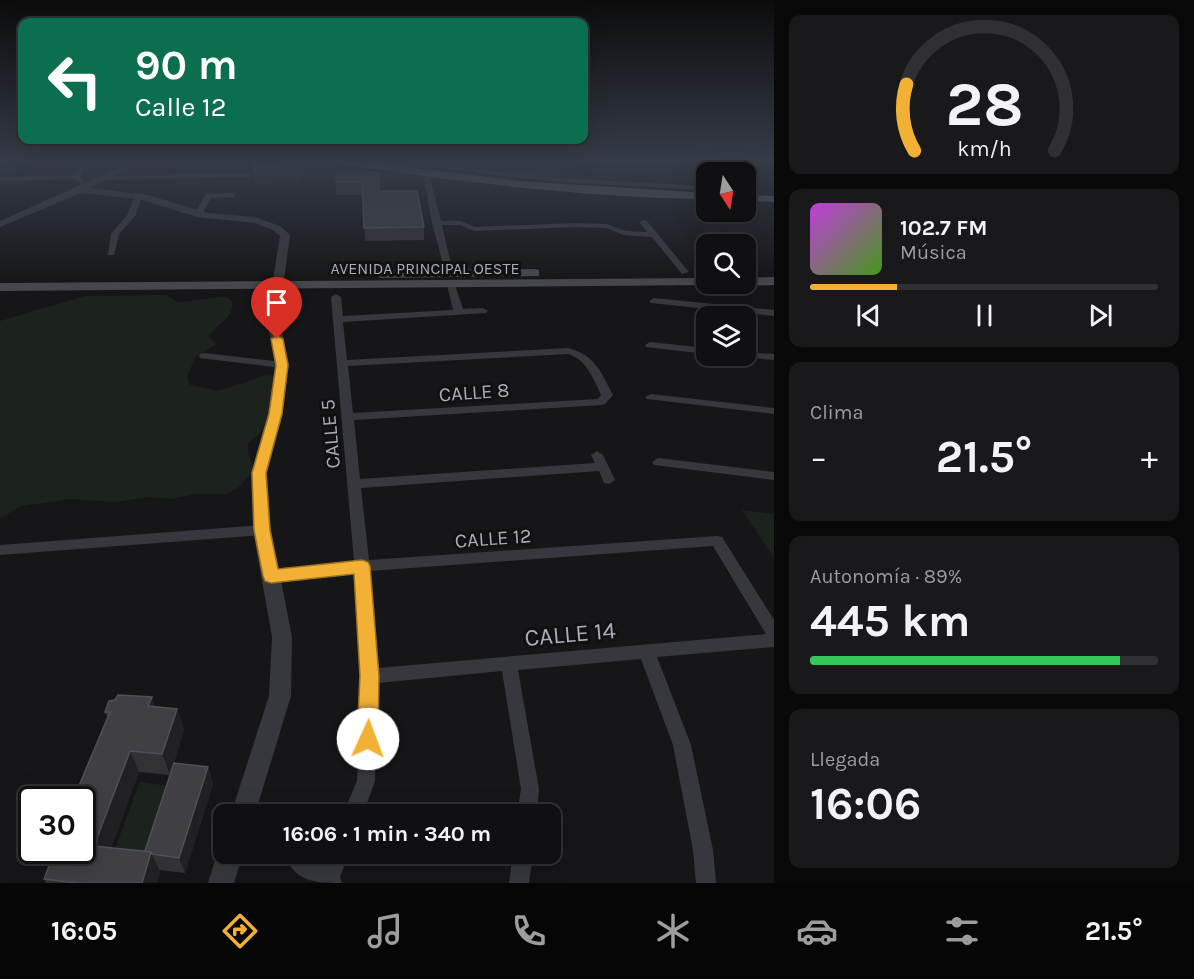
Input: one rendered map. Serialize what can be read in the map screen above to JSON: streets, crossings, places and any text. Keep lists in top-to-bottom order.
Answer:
{
  "streets": {
    "main road": ["AVENIDA PRINCIPAL OESTE"],
    "street": [
      "CALLE 8",
      "CALLE 5",
      "CALLE 12",
      "CALLE 14"
    ]
  },
  "crossings": [
    ["CALLE 8", "CALLE 5"],
    ["CALLE 5", "CALLE 12"],
    ["CALLE 5", "CALLE 14"]
  ],
  "north": "bottom",
  "page": {
    "turn": ["90 m", "Calle 12"],
    "song": ["102.7 FM", "Música"],
    "tile": [
      "Clima",
      ["Autonomía · 89%", "445 km"],
      ["Llegada", "16:06"]
    ],
    "heat": ["−", "21.5°", "+"],
    "limit": "30",
    "trip": "16:06 · 1 min · 340 m",
    "tabs": ["16:05", "21.5°"],
    "gauge": ["28", "km/h"]
  }
}
